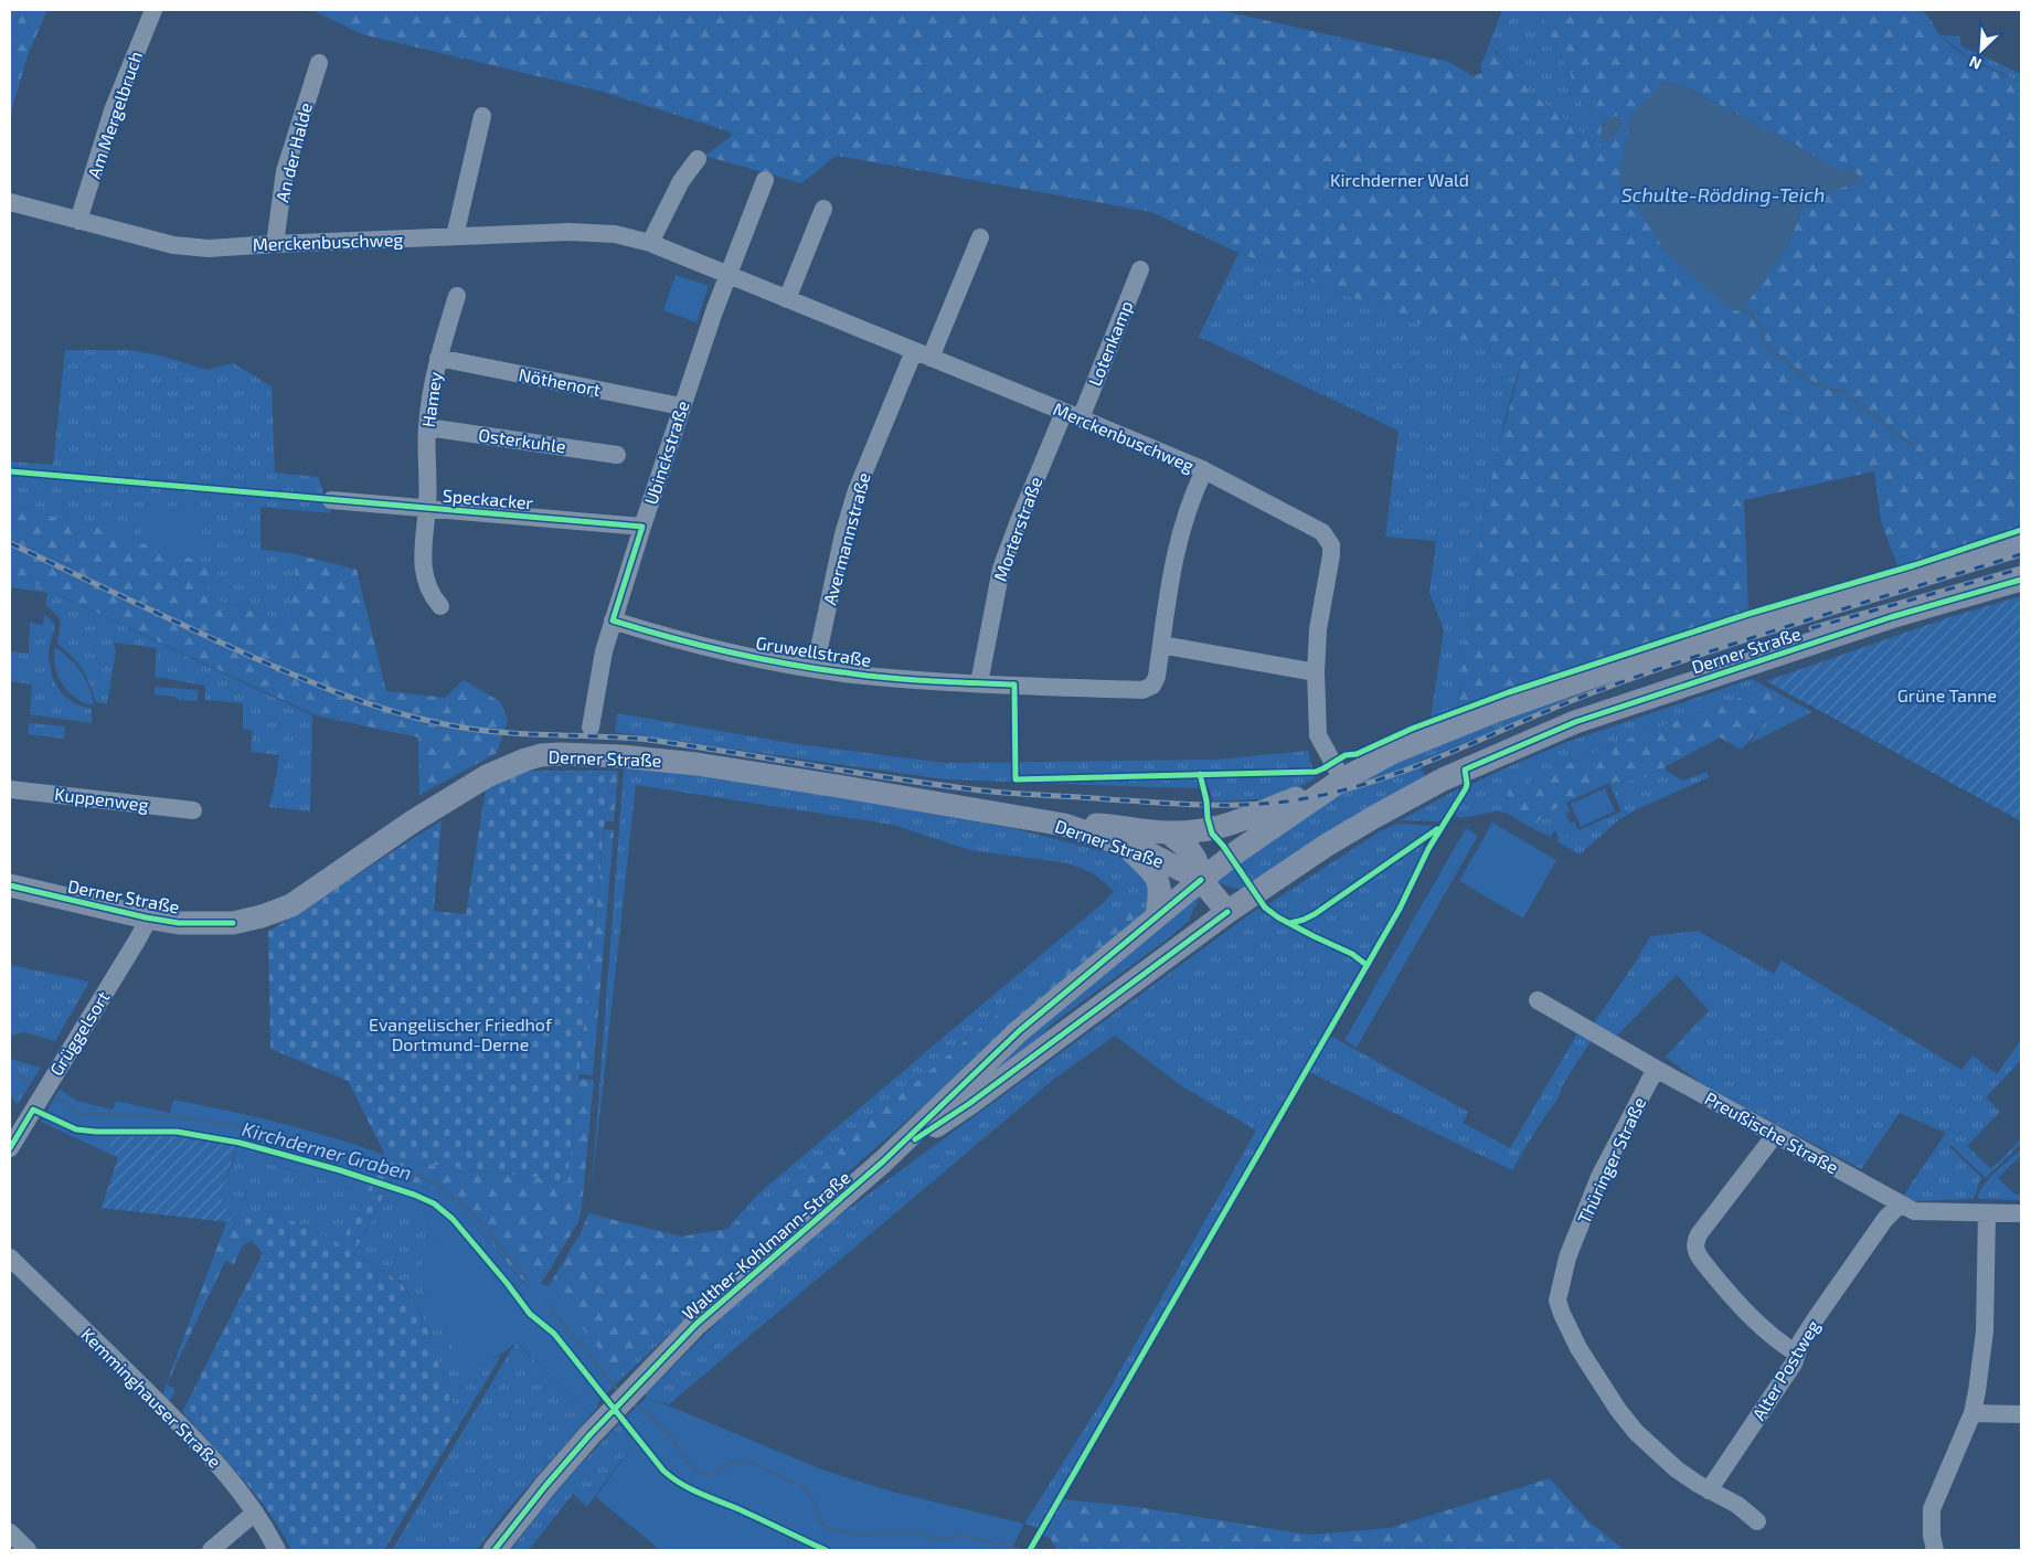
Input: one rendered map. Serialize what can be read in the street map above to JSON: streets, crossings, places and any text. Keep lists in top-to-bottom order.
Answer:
{
  "streets": {
    "main road": ["Derner Straße", "Walther-Kohlmann-Straße"],
    "street": [
      "Am Mergelbruch",
      "An der Halde",
      "Merckenbuschweg",
      "Lotenkamp",
      "Nöthenort",
      "Hamey",
      "Osterkuhle",
      "Ubinckstraße",
      "Speckacker",
      "Morterstraße",
      "Avermannstraße",
      "Gruwellstraße",
      "Kuppenweg",
      "Grüggelsort",
      "Preußische Straße",
      "Thüringer Straße",
      "Alter Postweg",
      "Kemminghauser Straße"
    ]
  },
  "crossings": [
    ["Am Mergelbruch", "Merckenbuschweg"],
    ["An der Halde", "Merckenbuschweg"],
    ["Merckenbuschweg", "Lotenkamp"],
    ["Merckenbuschweg", "Ubinckstraße"],
    ["Merckenbuschweg", "Morterstraße"],
    ["Merckenbuschweg", "Avermannstraße"],
    ["Merckenbuschweg", "Derner Straße"],
    ["Merckenbuschweg", "Gruwellstraße"],
    ["Merckenbuschweg", "Walther-Kohlmann-Straße"],
    ["Nöthenort", "Hamey"],
    ["Nöthenort", "Ubinckstraße"],
    ["Hamey", "Osterkuhle"],
    ["Hamey", "Speckacker"],
    ["Ubinckstraße", "Speckacker"],
    ["Ubinckstraße", "Gruwellstraße"],
    ["Morterstraße", "Gruwellstraße"],
    ["Avermannstraße", "Gruwellstraße"],
    ["Derner Straße", "Grüggelsort"],
    ["Derner Straße", "Walther-Kohlmann-Straße"],
    ["Preußische Straße", "Thüringer Straße"],
    ["Preußische Straße", "Alter Postweg"],
    ["Thüringer Straße", "Alter Postweg"]
  ],
  "water": ["Schulte-Rödding-Teich", "Kirchderner Graben"],
  "parks": ["Kirchderner Wald", "Grüne Tanne", "Evangelischer Friedhof Dortmund-Derne"],
  "north": "bottom left"
}
